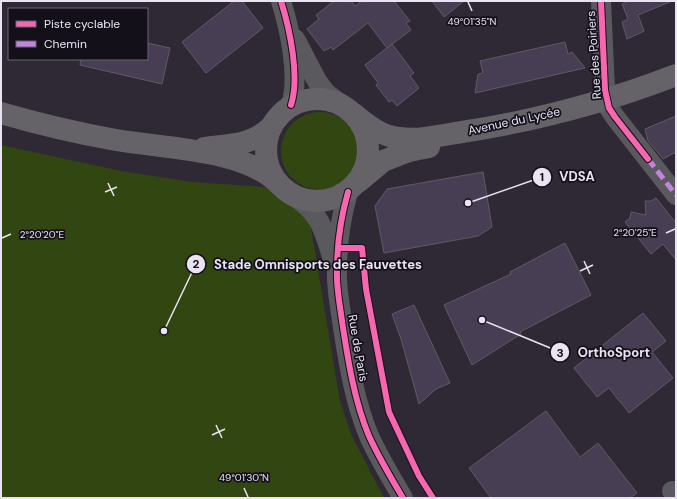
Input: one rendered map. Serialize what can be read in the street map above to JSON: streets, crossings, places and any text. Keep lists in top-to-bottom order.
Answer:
{
  "streets": {
    "main road": ["Avenue du Lycée"],
    "street": ["Rue des Poiriers", "Rue de Paris"]
  },
  "crossings": [
    ["Rue des Poiriers", "Avenue du Lycée"],
    ["Avenue du Lycée", "Rue de Paris"]
  ],
  "places": ["VDSA", "OrthoSport", "Stade Omnisports des Fauvettes"],
  "legend": ["Piste cyclable", "Chemin"],
  "coordinates": [
    "49°01'35\"N",
    "2°20'25\"E",
    "2°20'20\"E",
    "49°01'30\"N"
  ]
}
